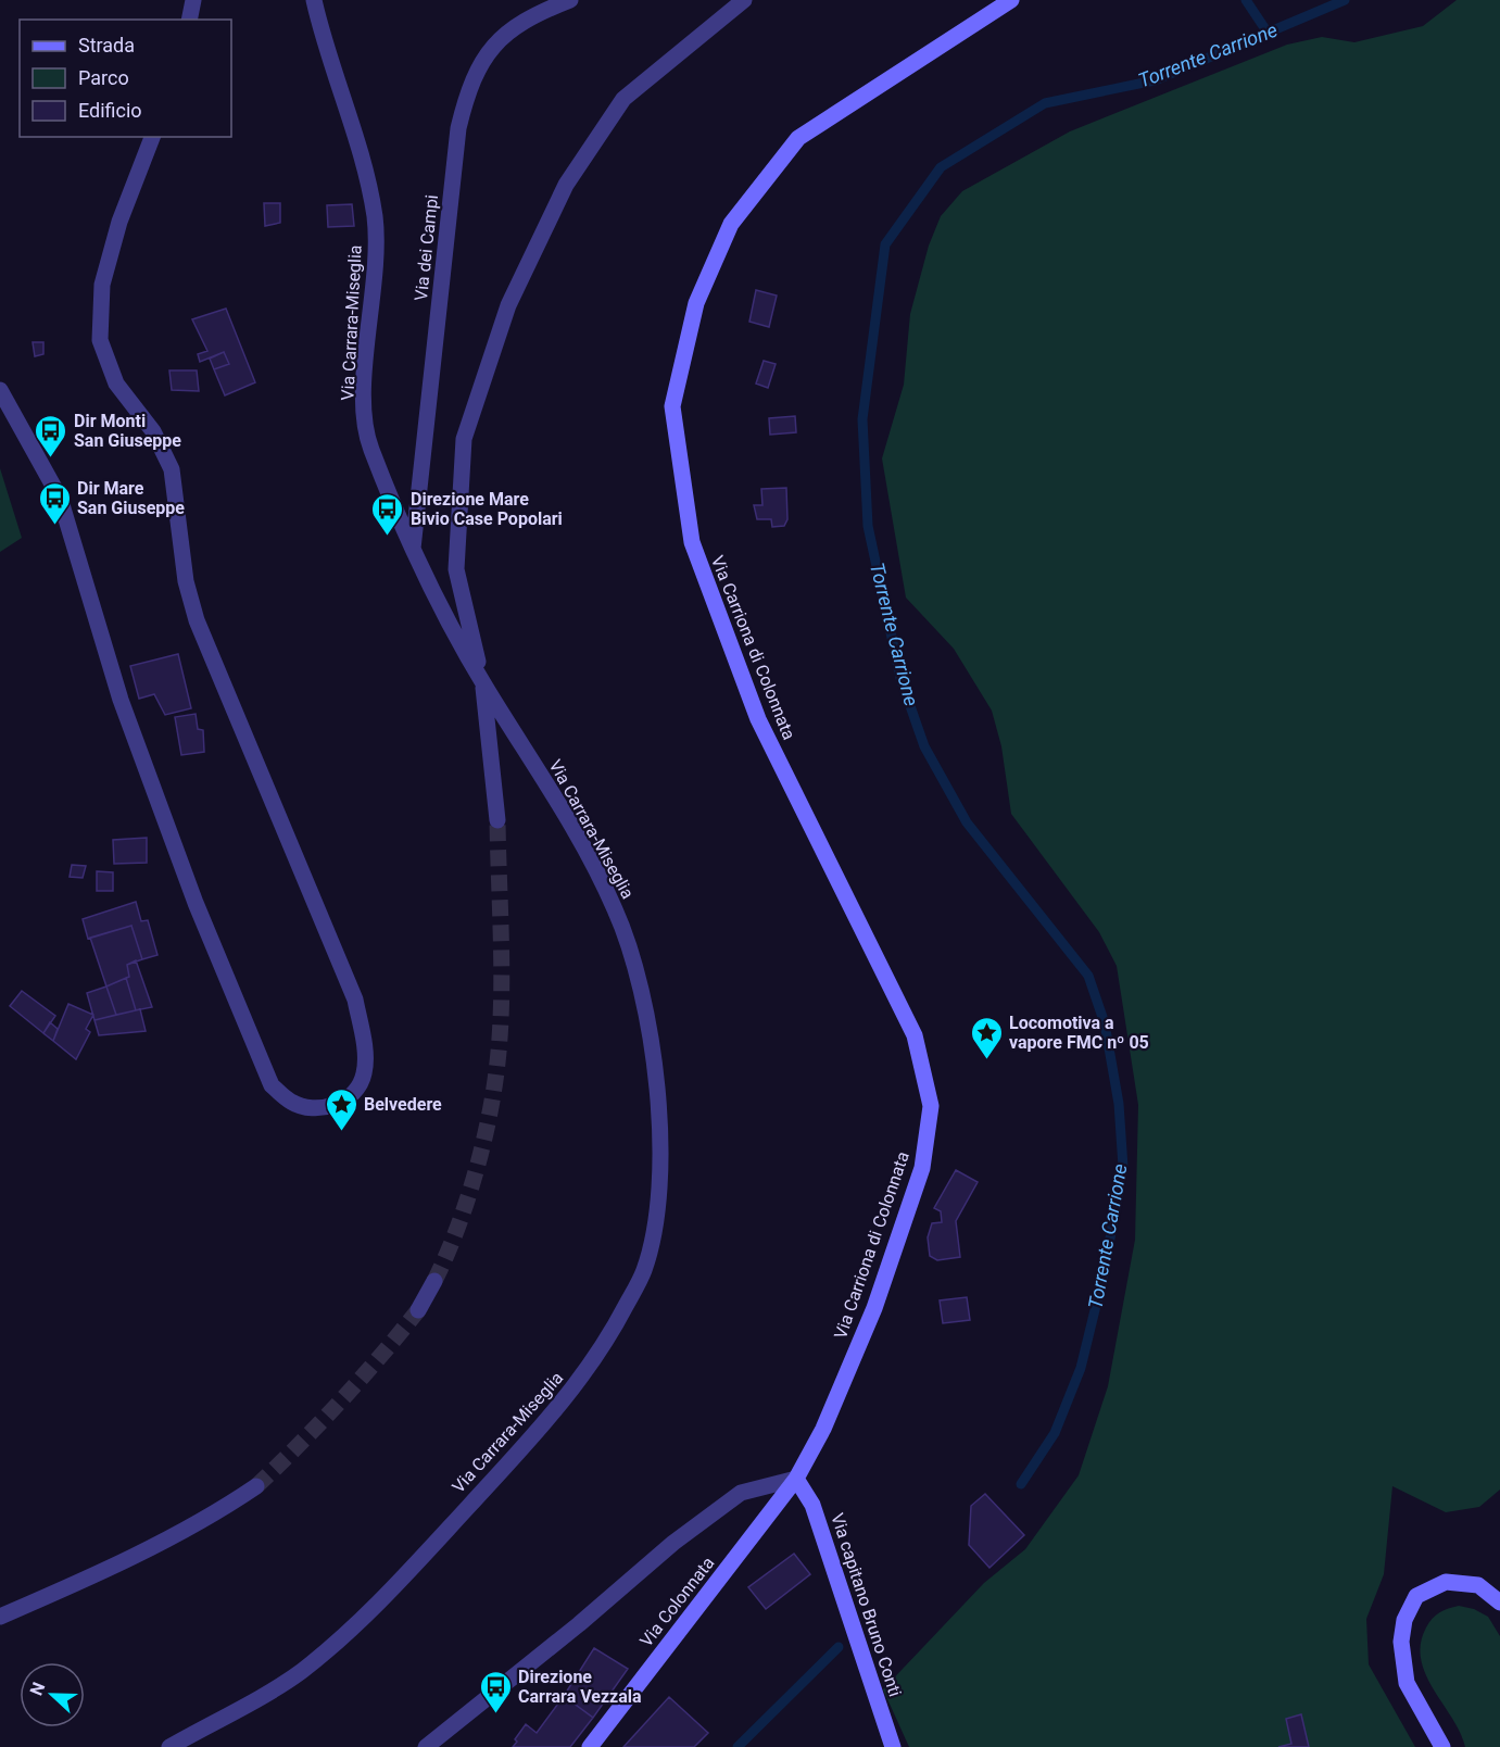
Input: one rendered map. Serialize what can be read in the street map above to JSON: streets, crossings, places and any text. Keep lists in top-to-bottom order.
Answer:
{
  "streets": {
    "main road": ["Via Carriona di Colonnata", "Via Colonnata", "Via capitano Bruno Conti"],
    "street": ["Via dei Campi", "Via Carrara-Miseglia"]
  },
  "crossings": [
    ["Via dei Campi", "Via Carrara-Miseglia"],
    ["Via Carriona di Colonnata", "Via Colonnata"],
    ["Via Carriona di Colonnata", "Via capitano Bruno Conti"],
    ["Via Colonnata", "Via capitano Bruno Conti"]
  ],
  "water": ["Torrente Carrione"],
  "places": {
    "bus stop": [
      "Dir Monti San Giuseppe",
      "Dir Mare San Giuseppe",
      "Direzione Mare Bivio Case Popolari",
      "Direzione Carrara Vezzala"
    ],
    "place": ["Locomotiva a vapore FMC nº 05", "Belvedere"]
  },
  "legend": ["Strada", "Parco", "Edificio"],
  "north": "left"
}
